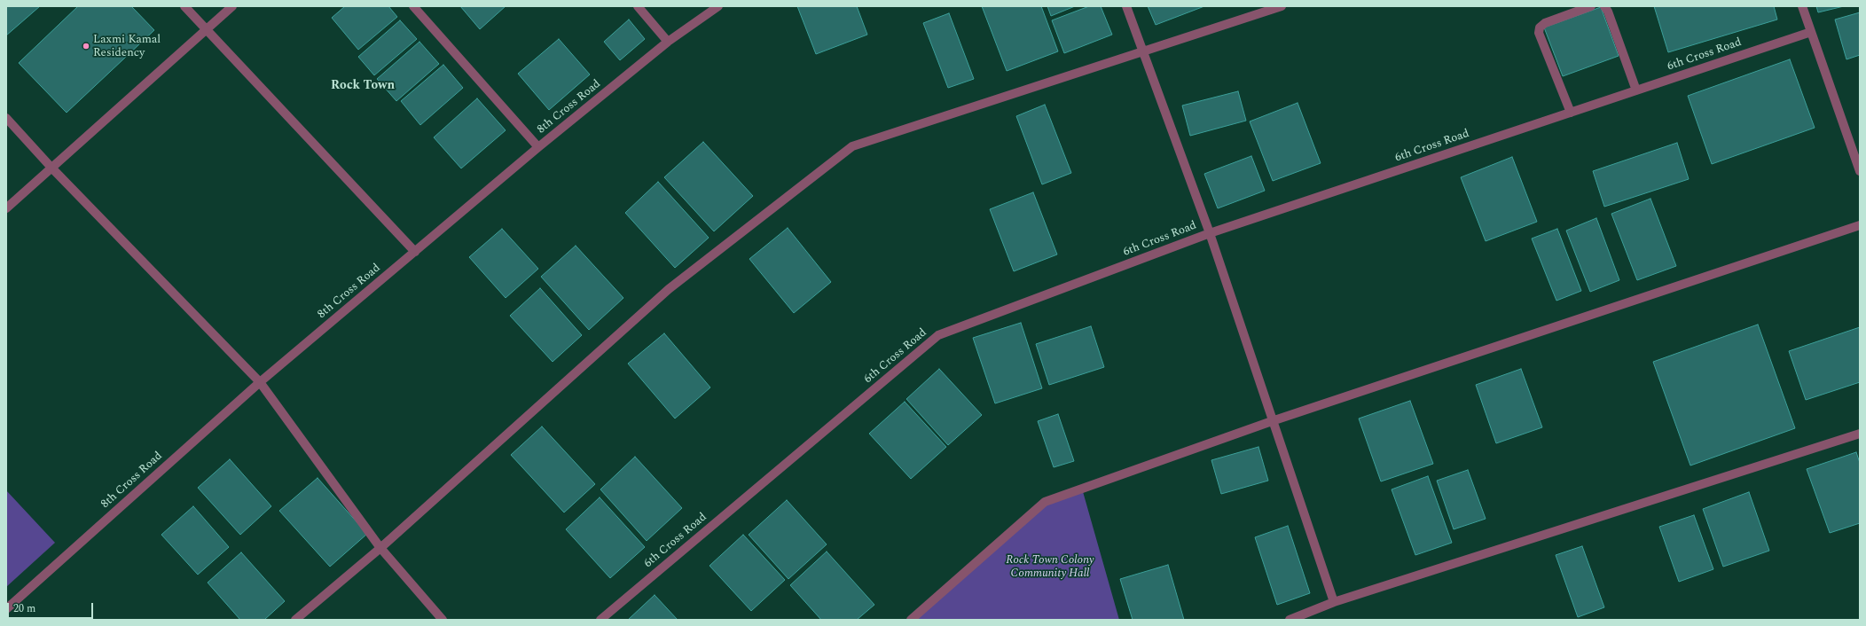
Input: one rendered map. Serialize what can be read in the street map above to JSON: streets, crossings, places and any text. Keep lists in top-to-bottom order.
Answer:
{
  "streets": {
    "street": ["6th Cross Road", "8th Cross Road"]
  },
  "districts": ["Rock Town"],
  "parks": ["Rock Town Colony Community Hall"],
  "places": ["Laxmi Kamal Residency"],
  "scale_bar": "20 m"
}
